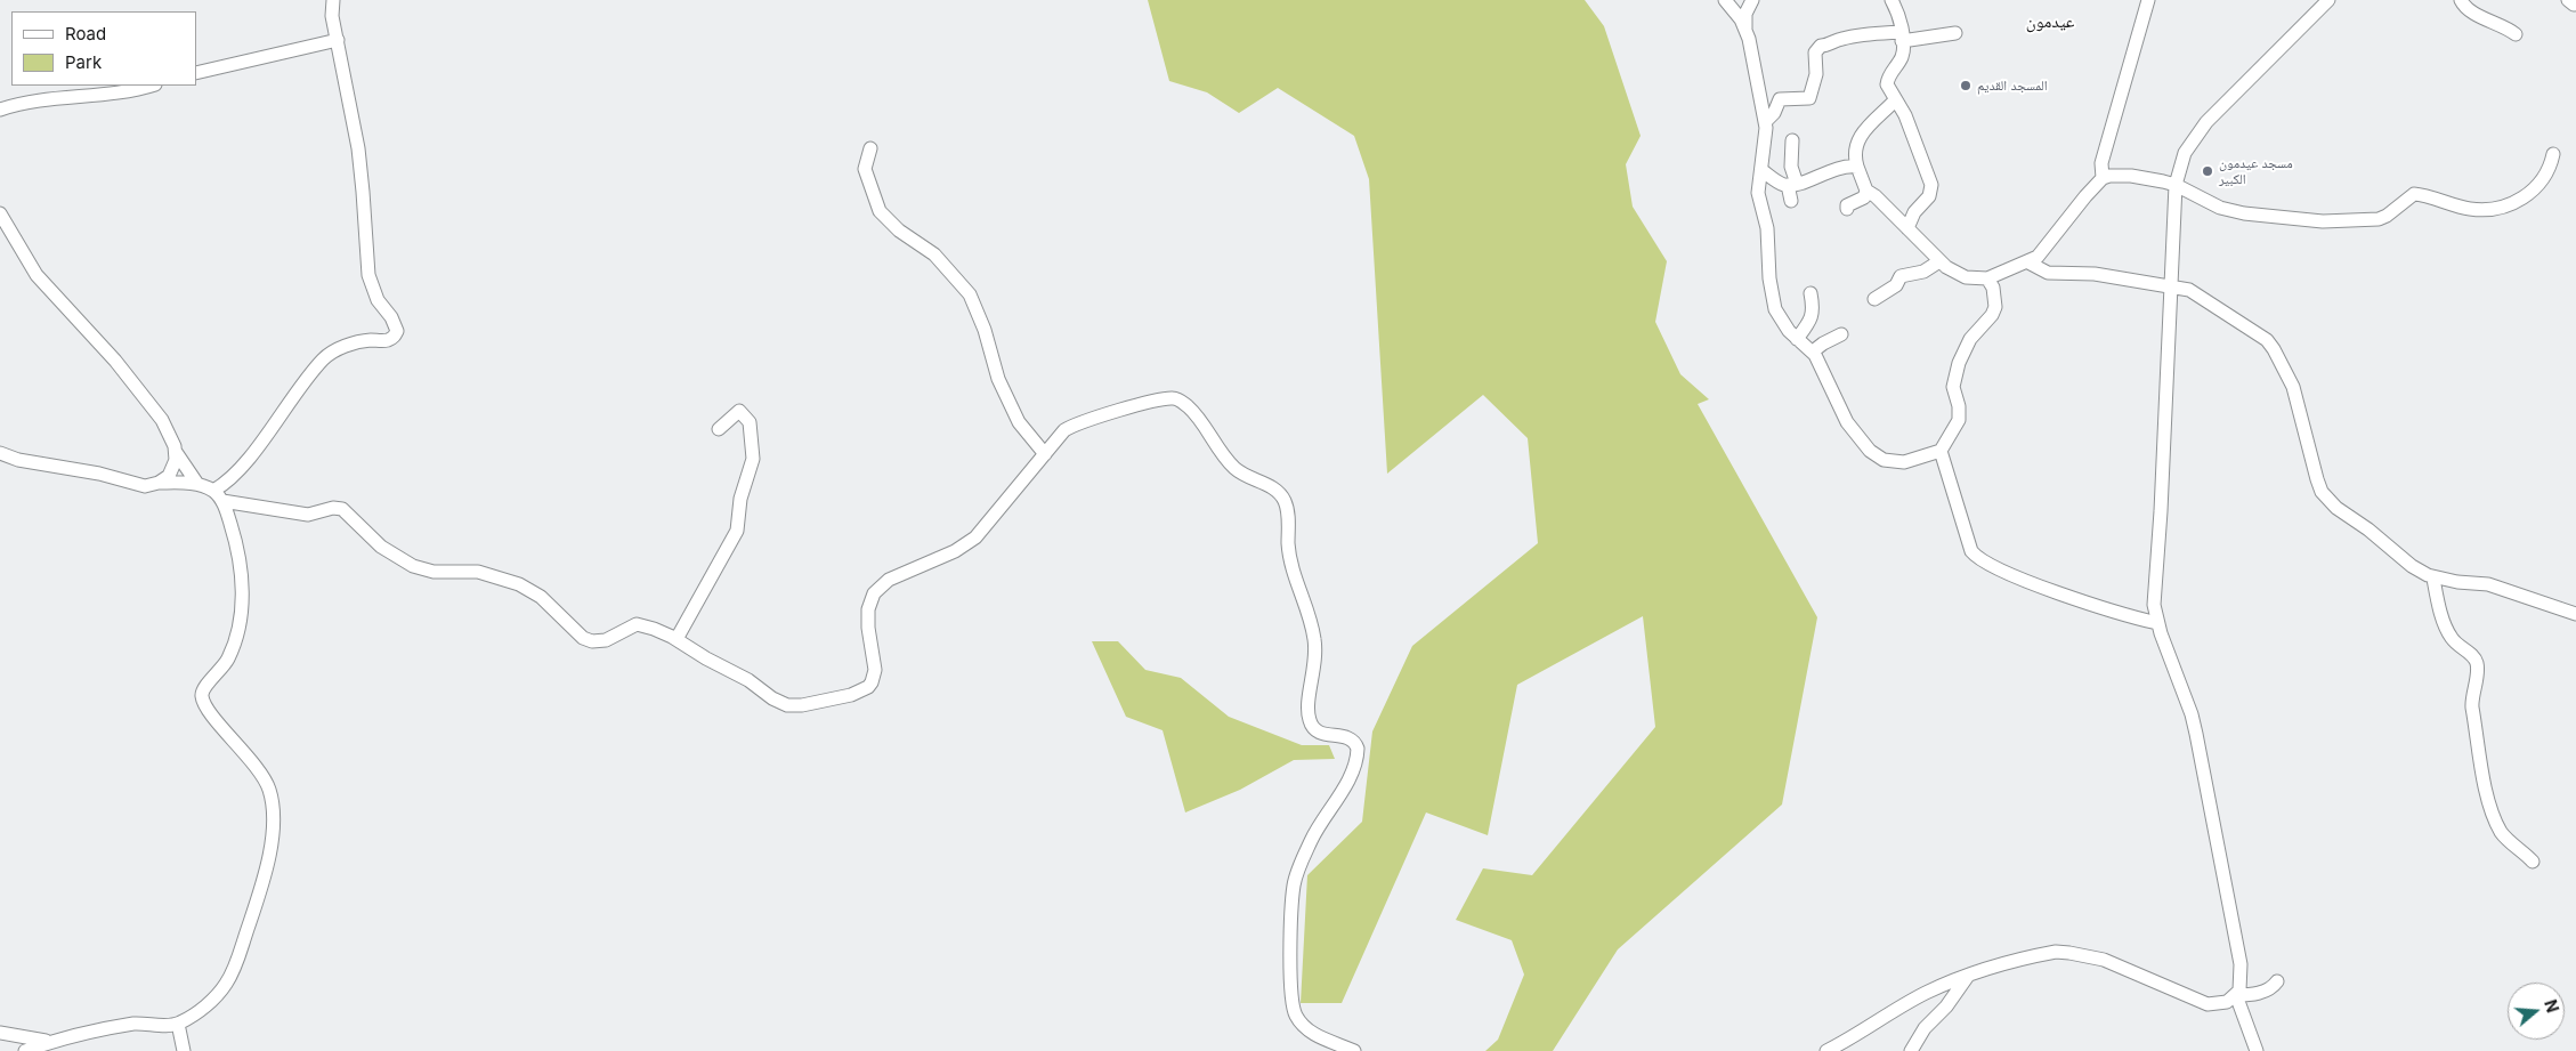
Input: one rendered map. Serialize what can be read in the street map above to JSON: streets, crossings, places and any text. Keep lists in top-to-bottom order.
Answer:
{
  "districts": ["عيدمون"],
  "places": ["المسجد القديم", "مسجد عيدمون الكبير"],
  "legend": ["Road", "Park"],
  "north": "right"
}
